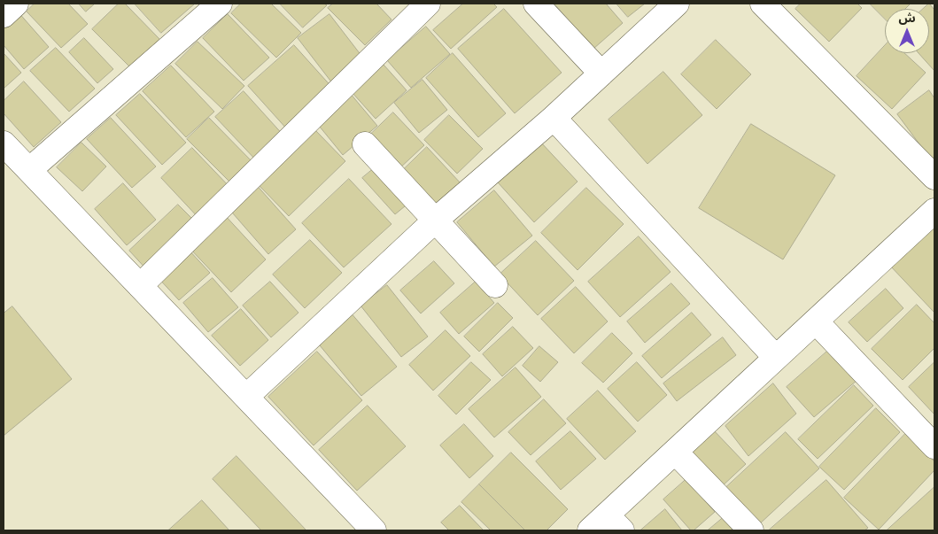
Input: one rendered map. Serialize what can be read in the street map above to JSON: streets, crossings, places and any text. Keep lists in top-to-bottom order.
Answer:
{
  "north": "top"
}
